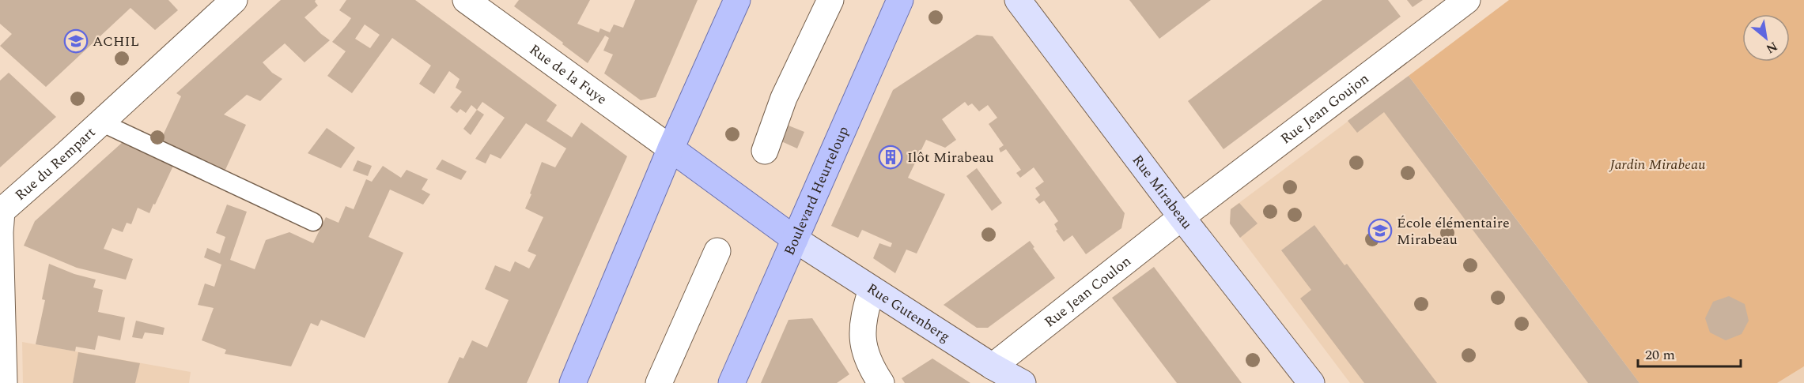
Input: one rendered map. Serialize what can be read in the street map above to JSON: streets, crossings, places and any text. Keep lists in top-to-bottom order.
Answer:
{
  "streets": {
    "main road": ["Boulevard Heurteloup", "Rue Mirabeau", "Rue Gutenberg"],
    "street": [
      "Rue de la Fuye",
      "Rue Jean Goujon",
      "Rue du Rempart",
      "Rue Jean Coulon"
    ]
  },
  "crossings": [
    ["Rue Jean Goujon", "Rue Mirabeau"],
    ["Rue Jean Goujon", "Rue Jean Coulon"],
    ["Boulevard Heurteloup", "Rue Gutenberg"],
    ["Rue Mirabeau", "Rue Jean Coulon"],
    ["Rue Jean Coulon", "Rue Gutenberg"]
  ],
  "parks": ["Jardin Mirabeau"],
  "places": {
    "school or university": ["ACHIL", "École élémentaire Mirabeau"],
    "building": ["Ilôt Mirabeau"]
  },
  "scale_bar": "20 m",
  "north": "bottom right"
}
